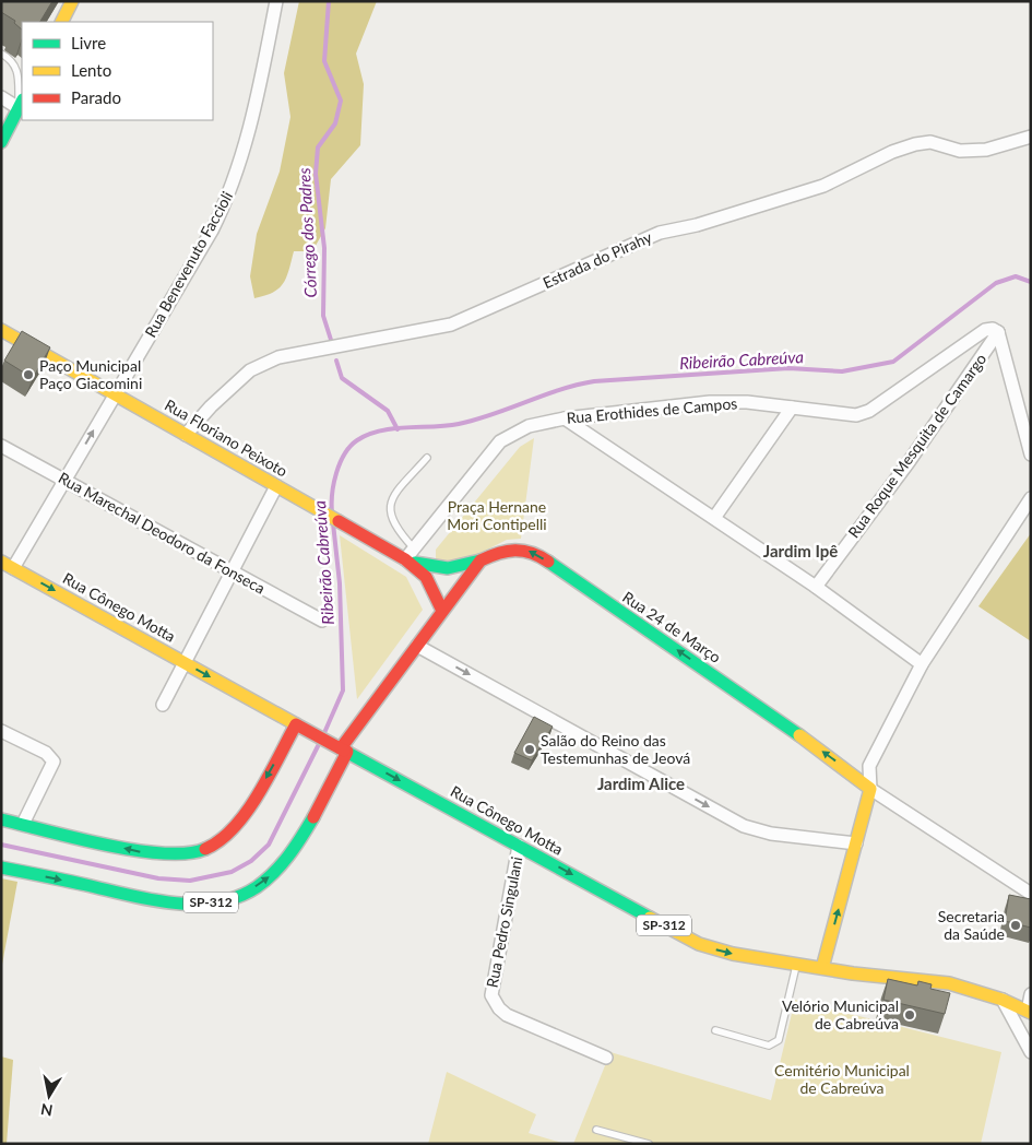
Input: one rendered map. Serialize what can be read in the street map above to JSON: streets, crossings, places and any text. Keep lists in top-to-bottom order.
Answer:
{
  "streets": {
    "main road": [
      "Rua Floriano Peixoto",
      "Rua Cônego Motta",
      "Rua 24 de Março",
      "SP-312"
    ],
    "street": [
      "Estrada do Pirahy",
      "Rua Benevenuto Faccioli",
      "Rua Erothides de Campos",
      "Rua Roque Mesquita de Camargo",
      "Rua Marechal Deodoro da Fonseca",
      "Rua Pedro Singulani"
    ]
  },
  "crossings": [
    ["Estrada do Pirahy", "Rua Floriano Peixoto"],
    ["Rua Benevenuto Faccioli", "Rua Floriano Peixoto"],
    ["Rua Benevenuto Faccioli", "Rua Marechal Deodoro da Fonseca"],
    ["Rua Benevenuto Faccioli", "Rua Cônego Motta"],
    ["Rua Erothides de Campos", "Rua Floriano Peixoto"],
    ["Rua Erothides de Campos", "Rua Roque Mesquita de Camargo"],
    ["Rua Cônego Motta", "Rua 24 de Março"],
    ["Rua Cônego Motta", "SP-312"],
    ["Rua Cônego Motta", "Rua Pedro Singulani"],
    ["Rua 24 de Março", "SP-312"]
  ],
  "one_way": ["Rua Cônego Motta", "Rua 24 de Março"],
  "districts": ["Jardim Ipê", "Jardim Alice"],
  "water": ["Córrego dos Padres", "Ribeirão Cabreúva"],
  "parks": ["Praça Hernane Mori Contipelli", "Cemitério Municipal de Cabreúva"],
  "places": [
    "Paço Municipal Paço Giacomini",
    "Salão do Reino das Testemunhas de Jeová",
    "Secretaria da Saúde",
    "Velório Municipal de Cabreúva"
  ],
  "legend": ["Livre", "Lento", "Parado"],
  "north": "bottom"
}
